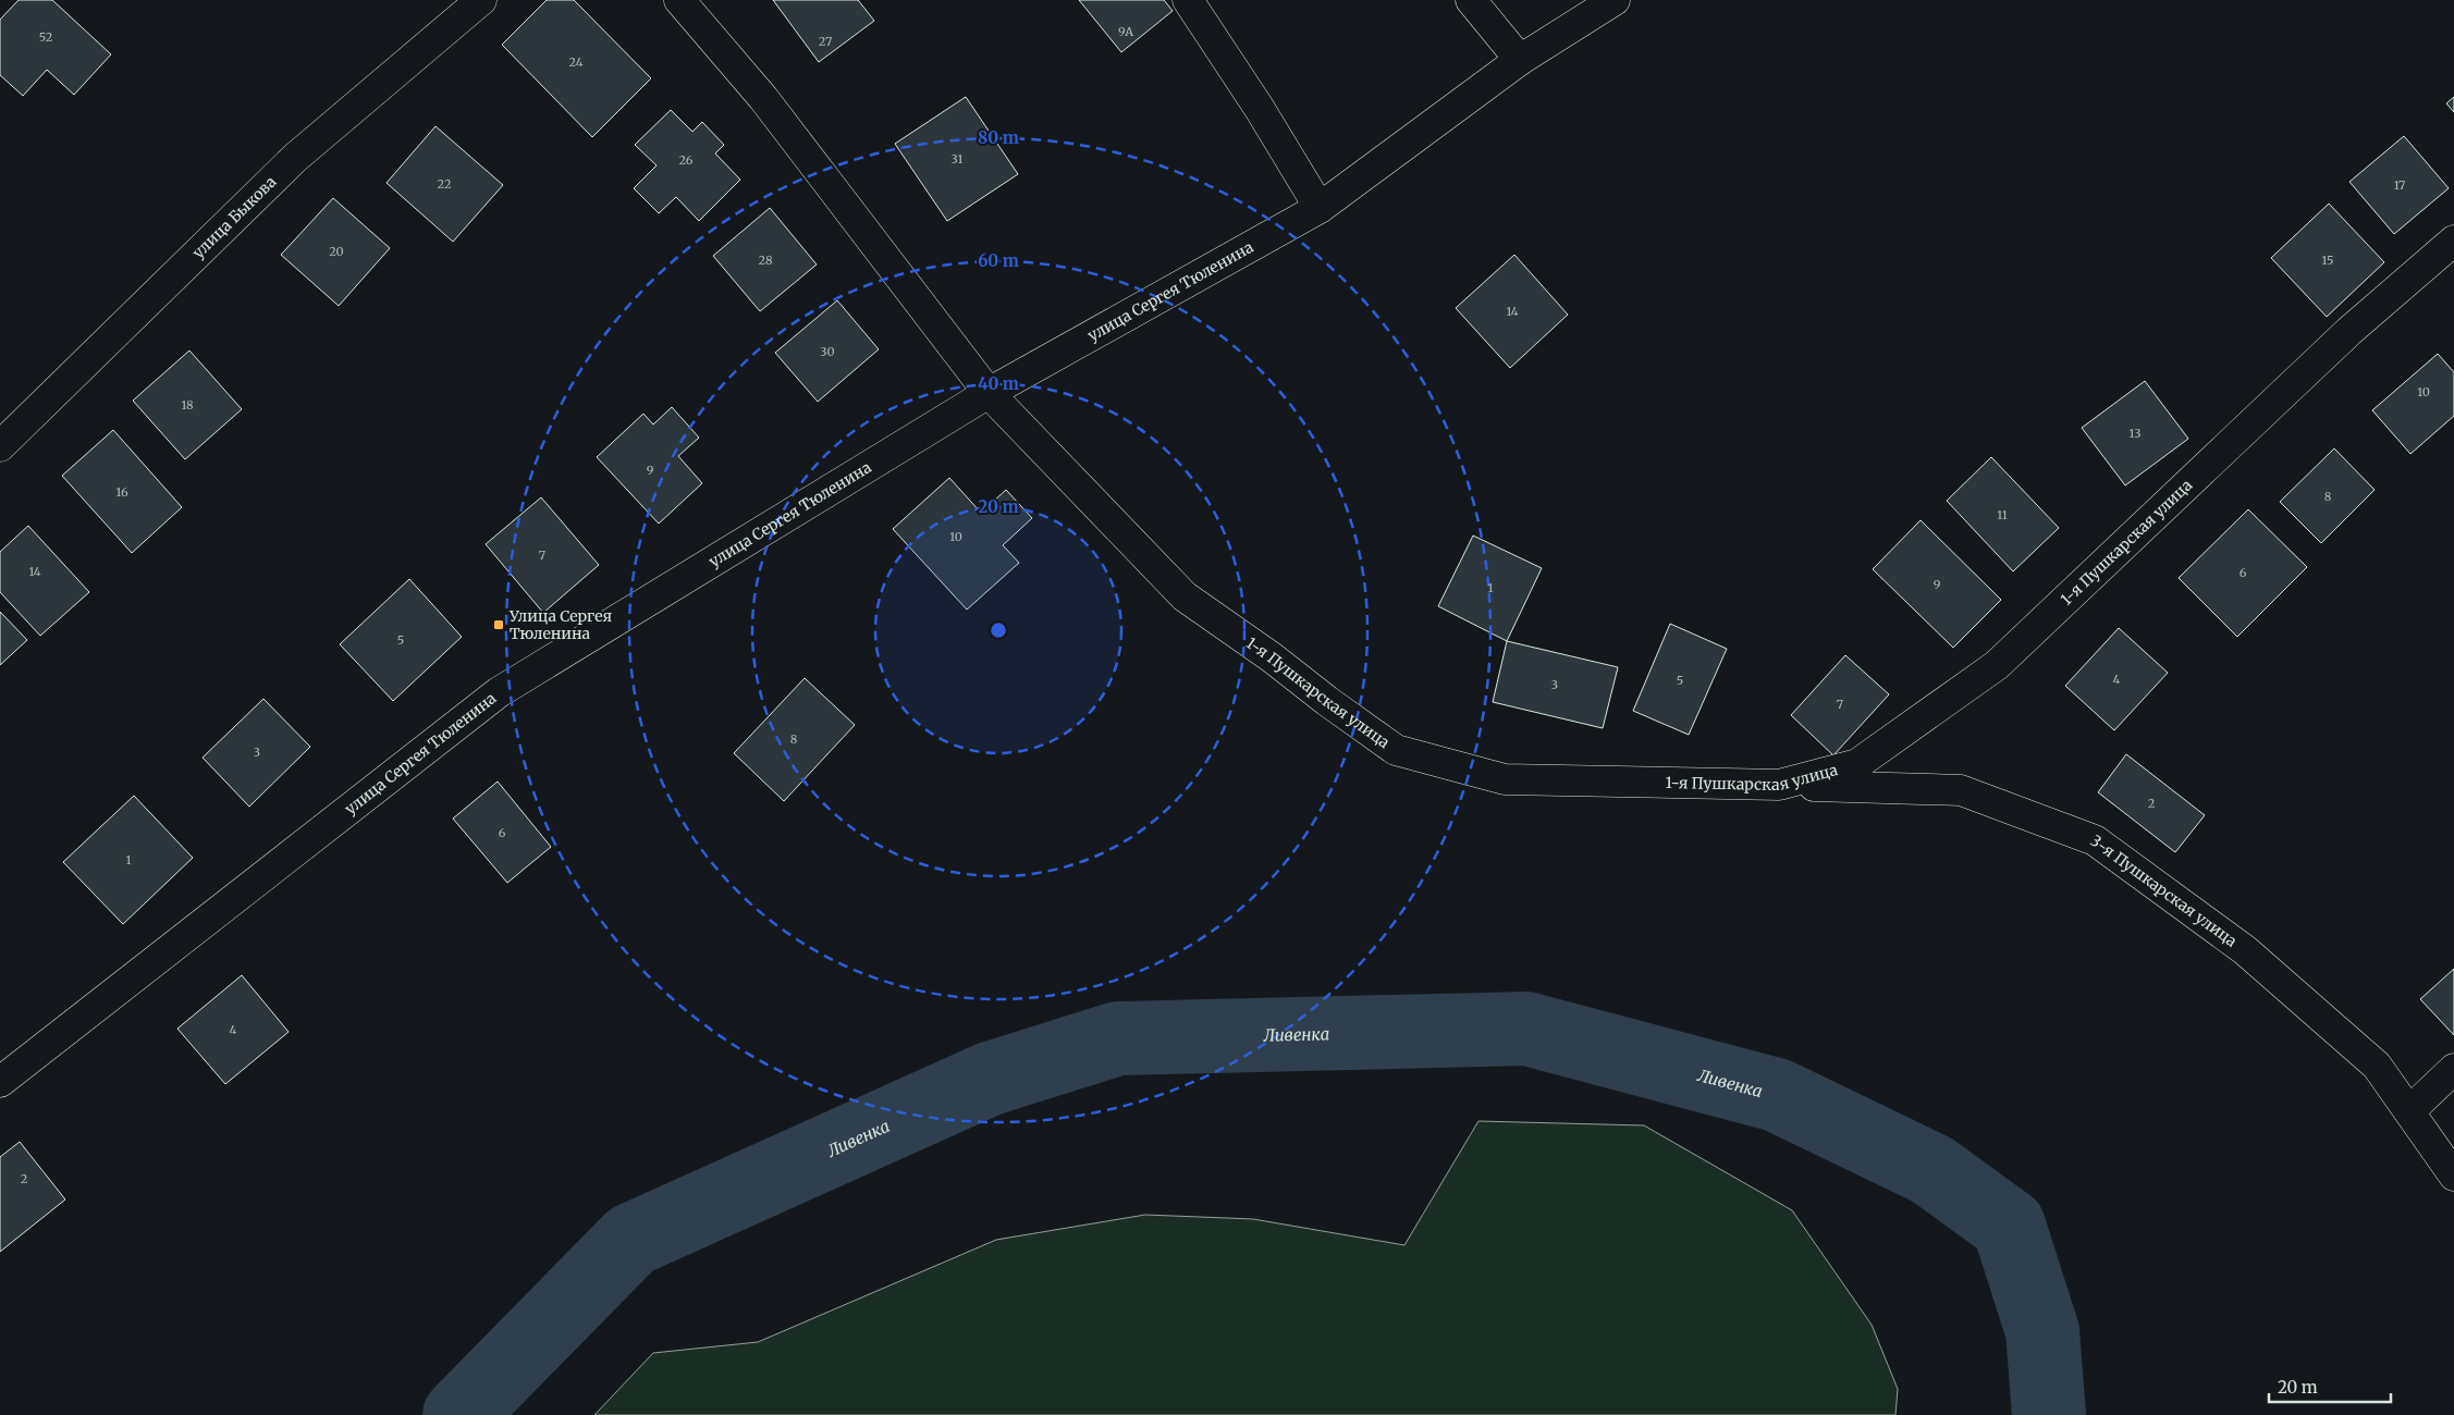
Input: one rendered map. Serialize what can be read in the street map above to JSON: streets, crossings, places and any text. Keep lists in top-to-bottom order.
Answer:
{
  "streets": {
    "street": [
      "улица Быкова",
      "улица Сергея Тюленина",
      "1-я Пушкарская улица",
      "3-я Пушкарская улица"
    ]
  },
  "crossings": [
    ["улица Сергея Тюленина", "1-я Пушкарская улица"],
    ["1-я Пушкарская улица", "3-я Пушкарская улица"]
  ],
  "water": ["Ливенка"],
  "places": {
    "transit": ["Улица Сергея Тюленина"]
  },
  "house_numbers": [
    "9А",
    "52",
    "27",
    "24",
    "31",
    "26",
    "22",
    "17",
    "20",
    "28",
    "15",
    "14",
    "30",
    "10",
    "18",
    "13",
    "9",
    "16",
    "8",
    "11",
    "10",
    "7",
    "14",
    "6",
    "9",
    "1",
    "5",
    "4",
    "5",
    "3",
    "7",
    "8",
    "3",
    "2",
    "6",
    "1",
    "4",
    "2"
  ],
  "scale_bar": "20 m",
  "rings": [
    "80 m",
    "60 m",
    "40 m",
    "20 m"
  ]
}
